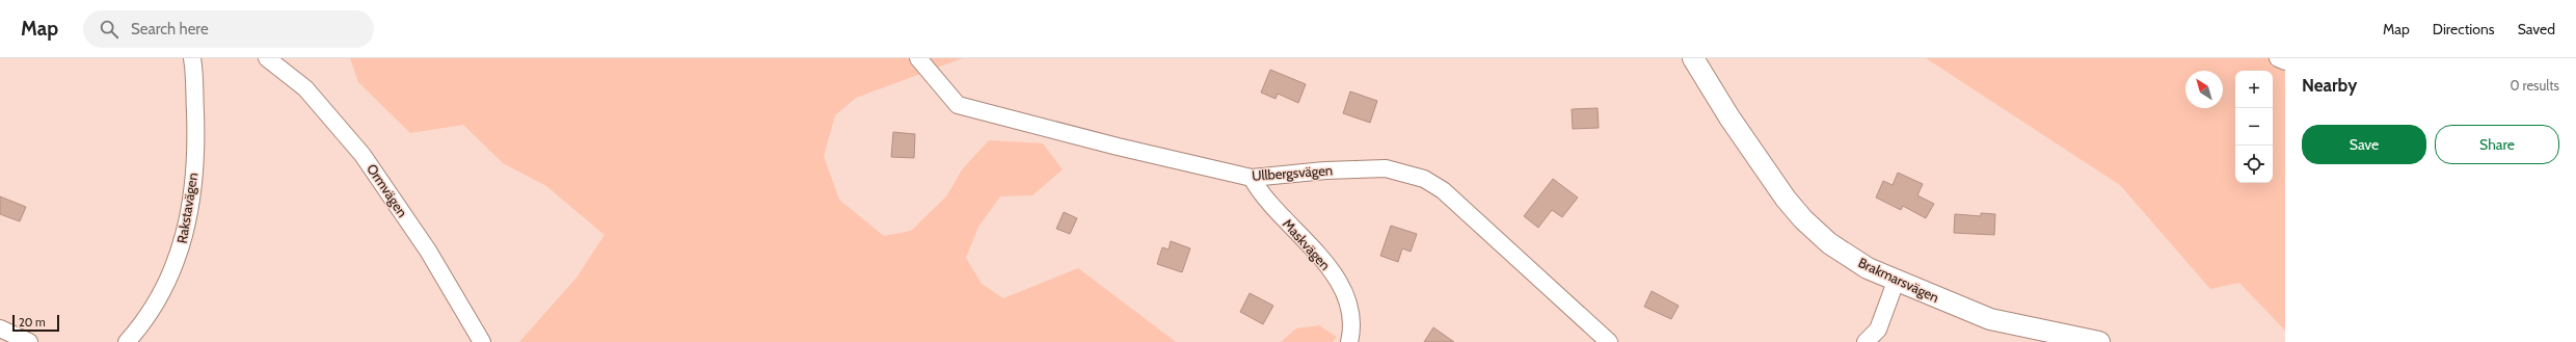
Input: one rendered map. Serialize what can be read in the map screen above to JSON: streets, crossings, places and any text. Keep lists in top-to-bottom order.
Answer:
{
  "streets": {
    "street": [
      "Ullbergsvägen",
      "Ormvägen",
      "Rakstavägen",
      "Maskvägen",
      "Brakmarsvägen"
    ]
  },
  "crossings": [
    ["Ullbergsvägen", "Maskvägen"]
  ],
  "scale_bar": "20 m",
  "north": "top left",
  "page": {
    "header": "Map",
    "search": "Search here",
    "nav": ["Map", "Directions", "Saved"],
    "heading": ["Nearby", "0 results"],
    "map_buttons": ["+", "−"],
    "buttons": ["Save", "Share"],
    "scale": "20 m"
  }
}
